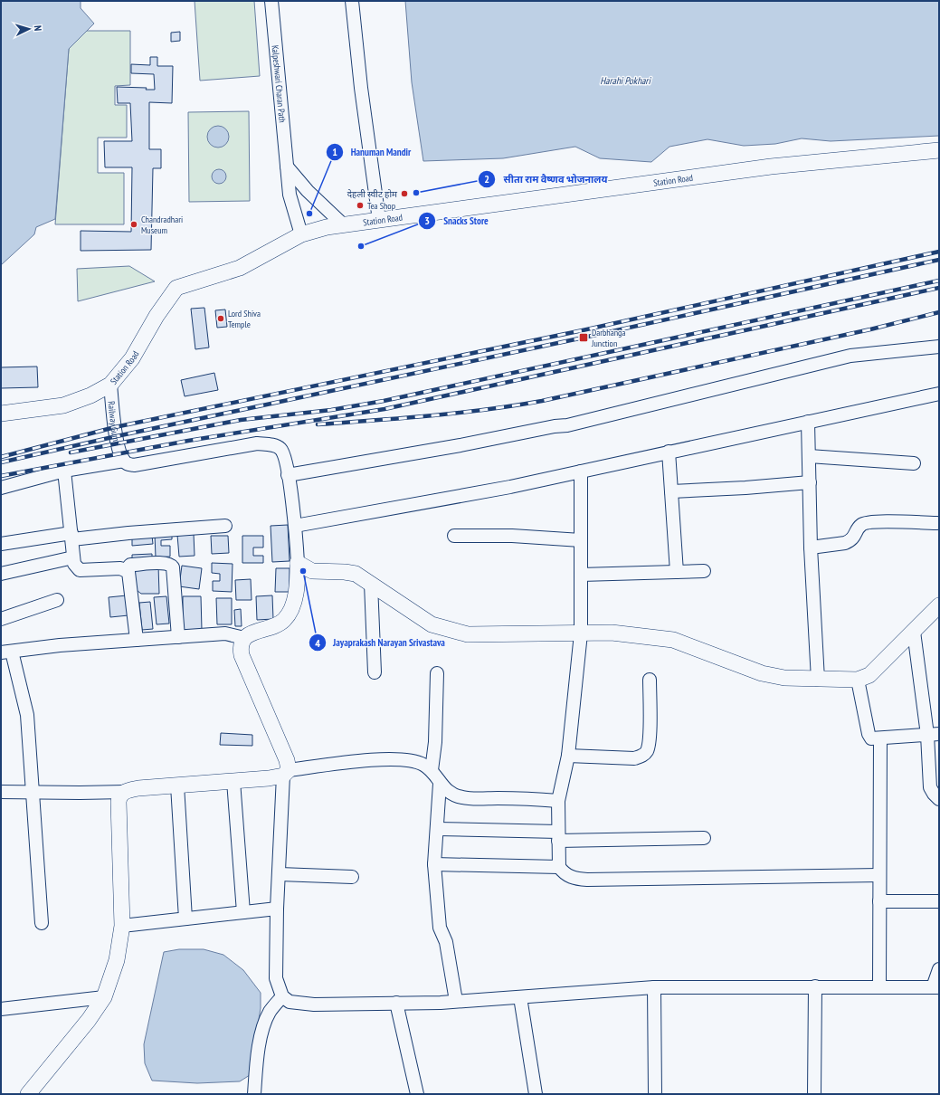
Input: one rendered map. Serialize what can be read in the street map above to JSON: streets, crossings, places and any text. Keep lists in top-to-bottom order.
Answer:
{
  "streets": {
    "main road": ["Station Road"],
    "street": ["Kalpeshwari Charan Path", "Railway Gumti"]
  },
  "crossings": [
    ["Kalpeshwari Charan Path", "Station Road"],
    ["Station Road", "Railway Gumti"]
  ],
  "water": ["Harahi Pokhari"],
  "places": {
    "other": [
      "सीता राम वैष्णव भोजनालय",
      "देहली स्वीट होम",
      "Tea Shop",
      "Hanuman Mandir",
      "Chandradhari Museum",
      "Snacks Store",
      "Lord Shiva Temple",
      "Jayaprakash Narayan Srivastava"
    ],
    "transit": ["Darbhanga Junction"]
  },
  "north": "right"
}
